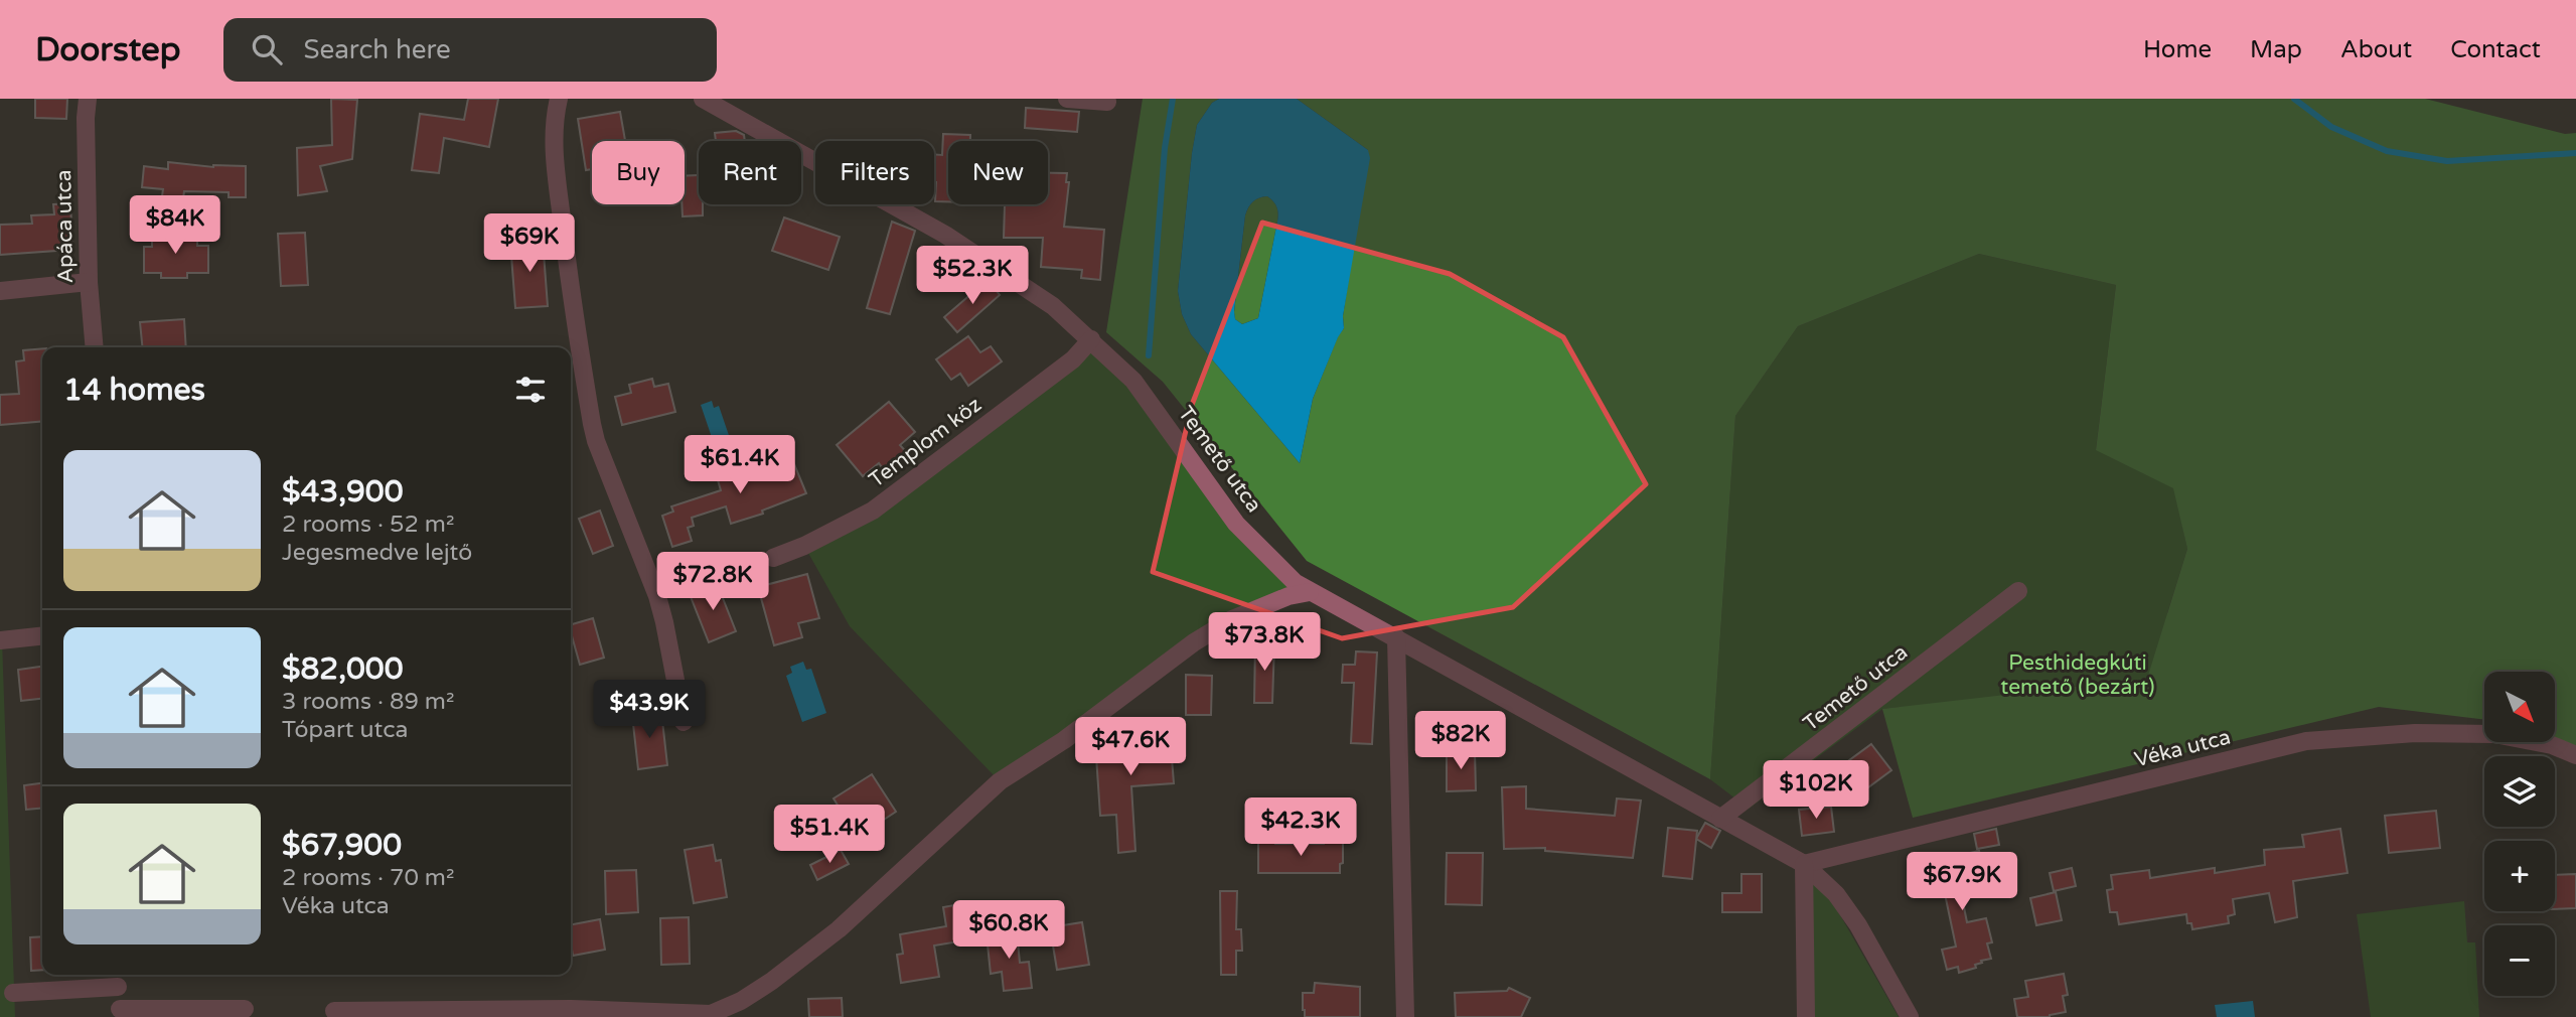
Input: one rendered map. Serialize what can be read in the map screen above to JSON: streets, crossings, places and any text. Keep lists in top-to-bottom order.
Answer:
{
  "streets": {
    "street": [
      "Apáca utca",
      "Templom köz",
      "Temető utca",
      "Véka utca"
    ]
  },
  "crossings": [
    ["Templom köz", "Temető utca"],
    ["Temető utca", "Véka utca"]
  ],
  "parks": ["Pesthidegkúti temető (bezárt)"],
  "north": "bottom right",
  "page": {
    "header": "Doorstep",
    "search": "Search here",
    "nav": [
      "Home",
      "Map",
      "About",
      "Contact"
    ],
    "chip": [
      "Buy",
      "Rent",
      "Filters",
      "New"
    ],
    "price": [
      "$84K",
      "$69K",
      "$52.3K",
      "$61.4K",
      "$72.8K",
      "$73.8K",
      "$43.9K",
      "$82K",
      "$47.6K",
      "$102K",
      "$42.3K",
      "$51.4K",
      "$67.9K",
      "$60.8K"
    ],
    "heading": "14 homes",
    "list": [
      {
        "name": "$43,900",
        "note": "2 rooms · 52 m² · Jegesmedve lejtő"
      },
      {
        "name": "$82,000",
        "note": "3 rooms · 89 m² · Tópart utca"
      },
      {
        "name": "$67,900",
        "note": "2 rooms · 70 m² · Véka utca"
      }
    ],
    "map_buttons": ["+", "−"]
  }
}
